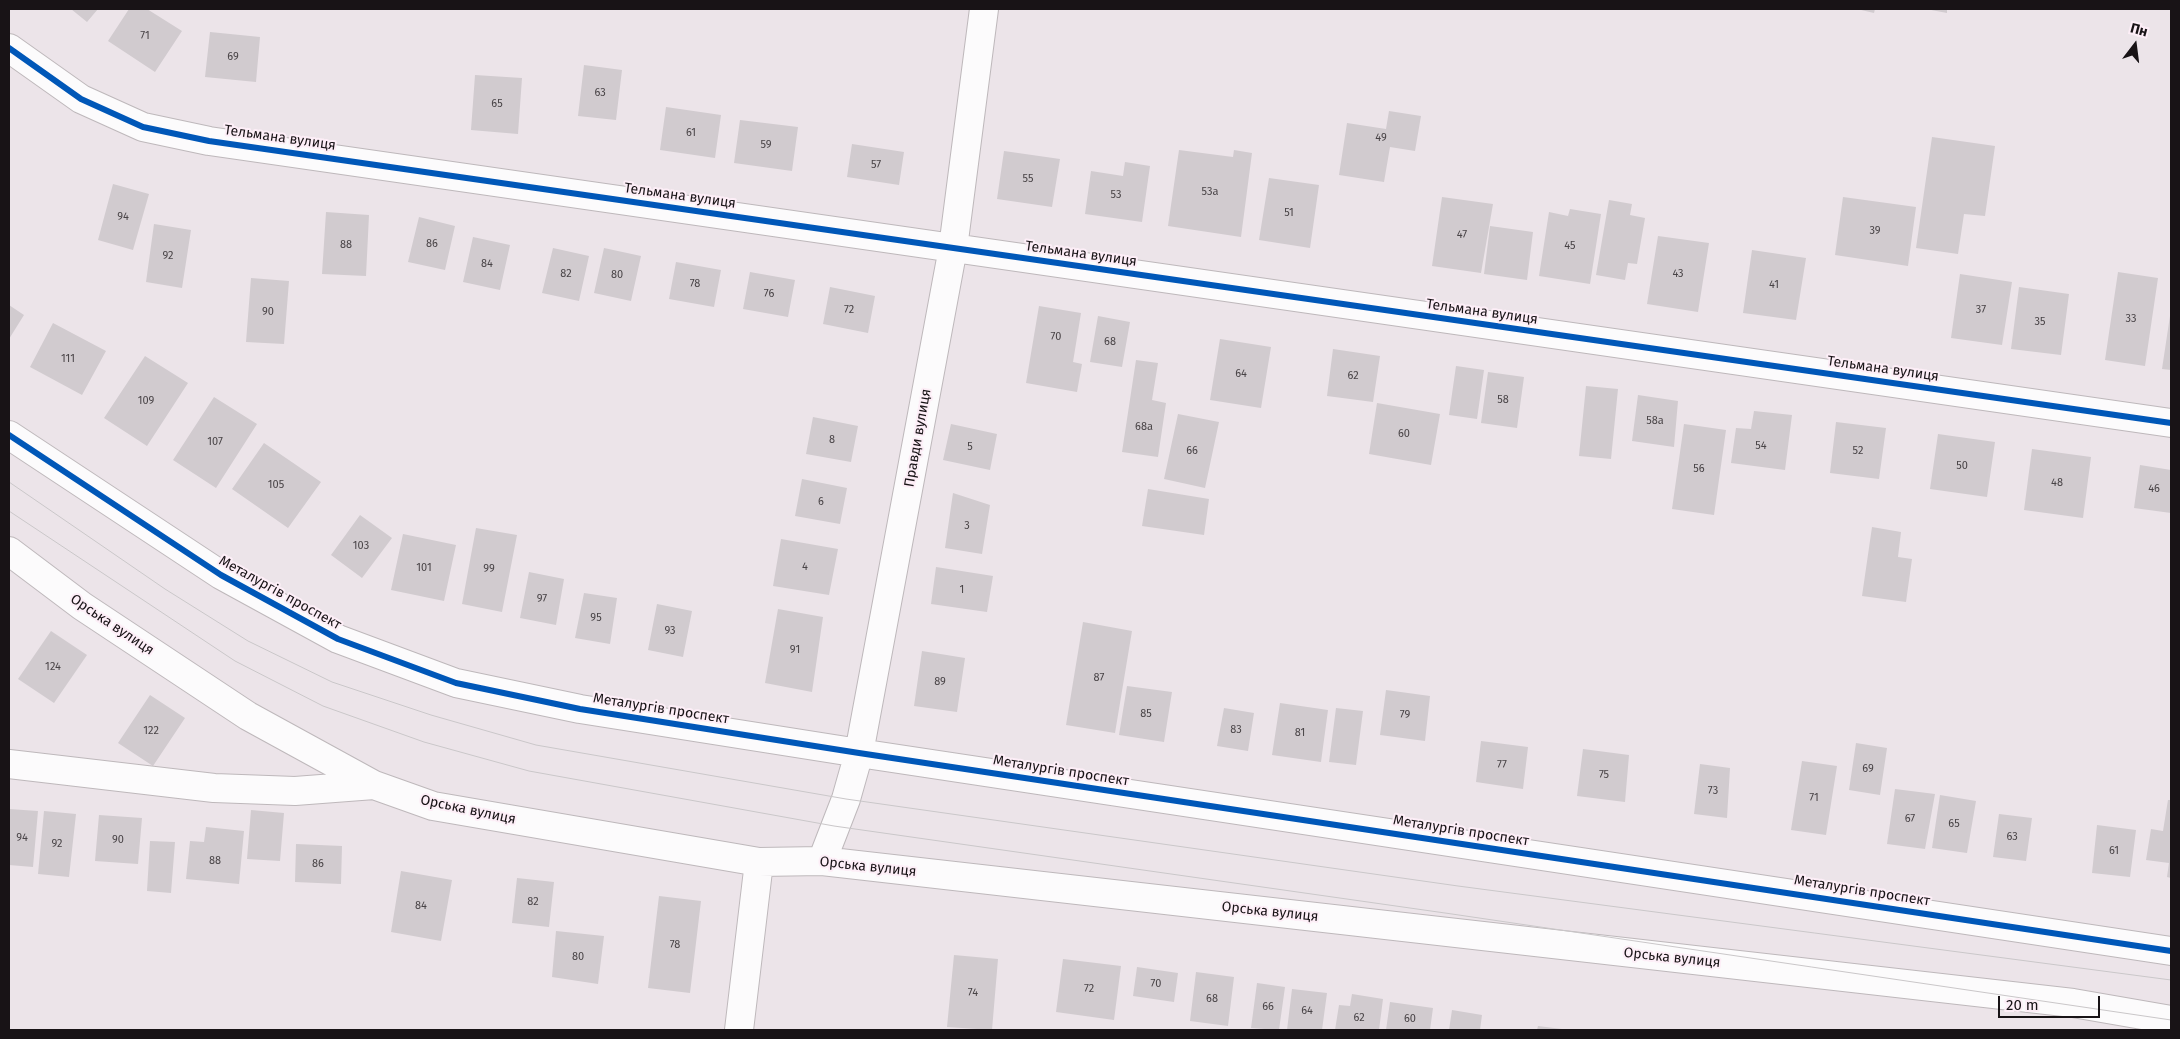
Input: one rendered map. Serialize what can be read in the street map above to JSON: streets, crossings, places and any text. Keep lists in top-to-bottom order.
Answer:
{
  "streets": {
    "street": [
      "Тельмана вулиця",
      "Правди вулиця",
      "Металургів проспект",
      "Орська вулиця"
    ]
  },
  "crossings": [
    ["Тельмана вулиця", "Правди вулиця"],
    ["Правди вулиця", "Металургів проспект"],
    ["Правди вулиця", "Орська вулиця"]
  ],
  "house_numbers": [
    "71",
    "69",
    "63",
    "65",
    "61",
    "49",
    "59",
    "57",
    "55",
    "53а",
    "53",
    "51",
    "94",
    "39",
    "47",
    "86",
    "88",
    "45",
    "92",
    "84",
    "82",
    "43",
    "80",
    "78",
    "41",
    "76",
    "72",
    "37",
    "90",
    "33",
    "35",
    "70",
    "68",
    "111",
    "64",
    "62",
    "58",
    "109",
    "58а",
    "68а",
    "60",
    "8",
    "107",
    "54",
    "5",
    "66",
    "52",
    "50",
    "56",
    "48",
    "105",
    "46",
    "6",
    "3",
    "103",
    "4",
    "101",
    "99",
    "1",
    "97",
    "95",
    "93",
    "91",
    "124",
    "87",
    "89",
    "85",
    "79",
    "83",
    "122",
    "81",
    "77",
    "69",
    "75",
    "73",
    "71",
    "67",
    "65",
    "63",
    "94",
    "90",
    "92",
    "61",
    "88",
    "86",
    "82",
    "84",
    "78",
    "80",
    "70",
    "72",
    "74",
    "68",
    "66",
    "64",
    "62",
    "60"
  ],
  "scale_bar": "20 m",
  "north": "top"
}
